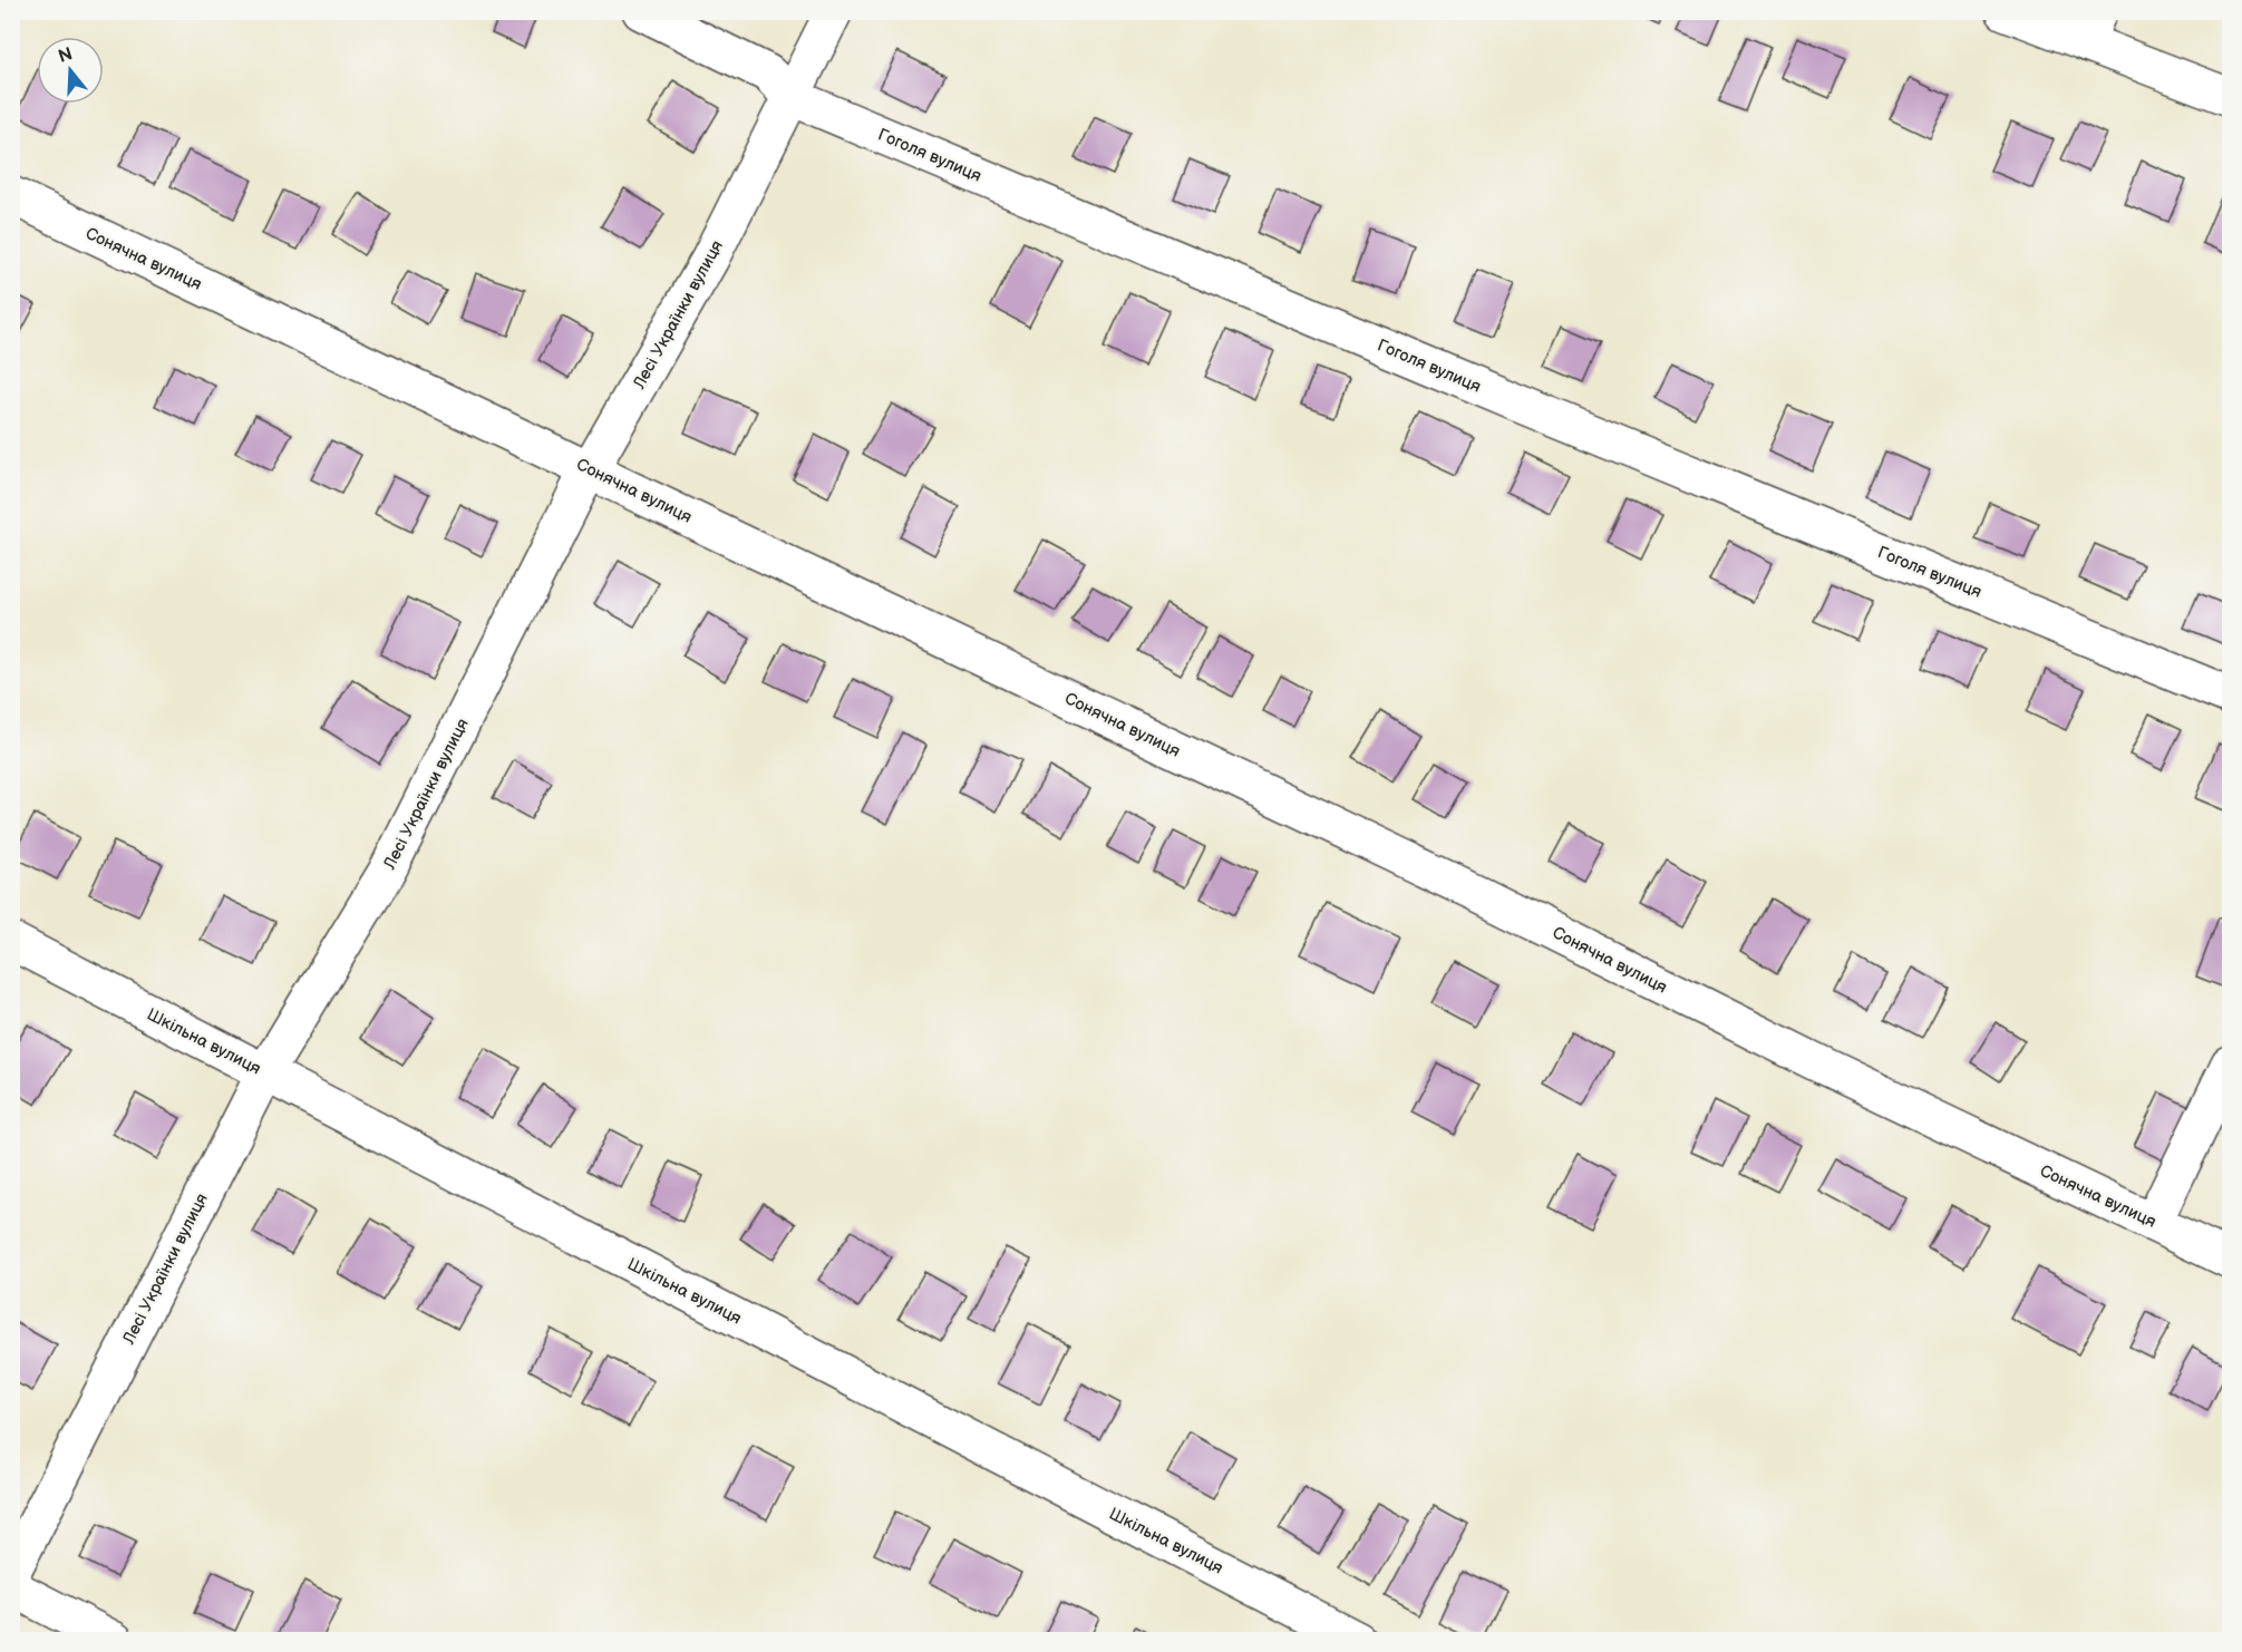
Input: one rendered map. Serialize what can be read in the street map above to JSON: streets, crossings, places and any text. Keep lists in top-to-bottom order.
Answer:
{
  "streets": {
    "street": [
      "Гоголя вулиця",
      "Сонячна вулиця",
      "Лесі Українки вулиця",
      "Шкільна вулиця"
    ]
  },
  "crossings": [
    ["Гоголя вулиця", "Лесі Українки вулиця"],
    ["Сонячна вулиця", "Лесі Українки вулиця"],
    ["Лесі Українки вулиця", "Шкільна вулиця"]
  ],
  "north": "top"
}
